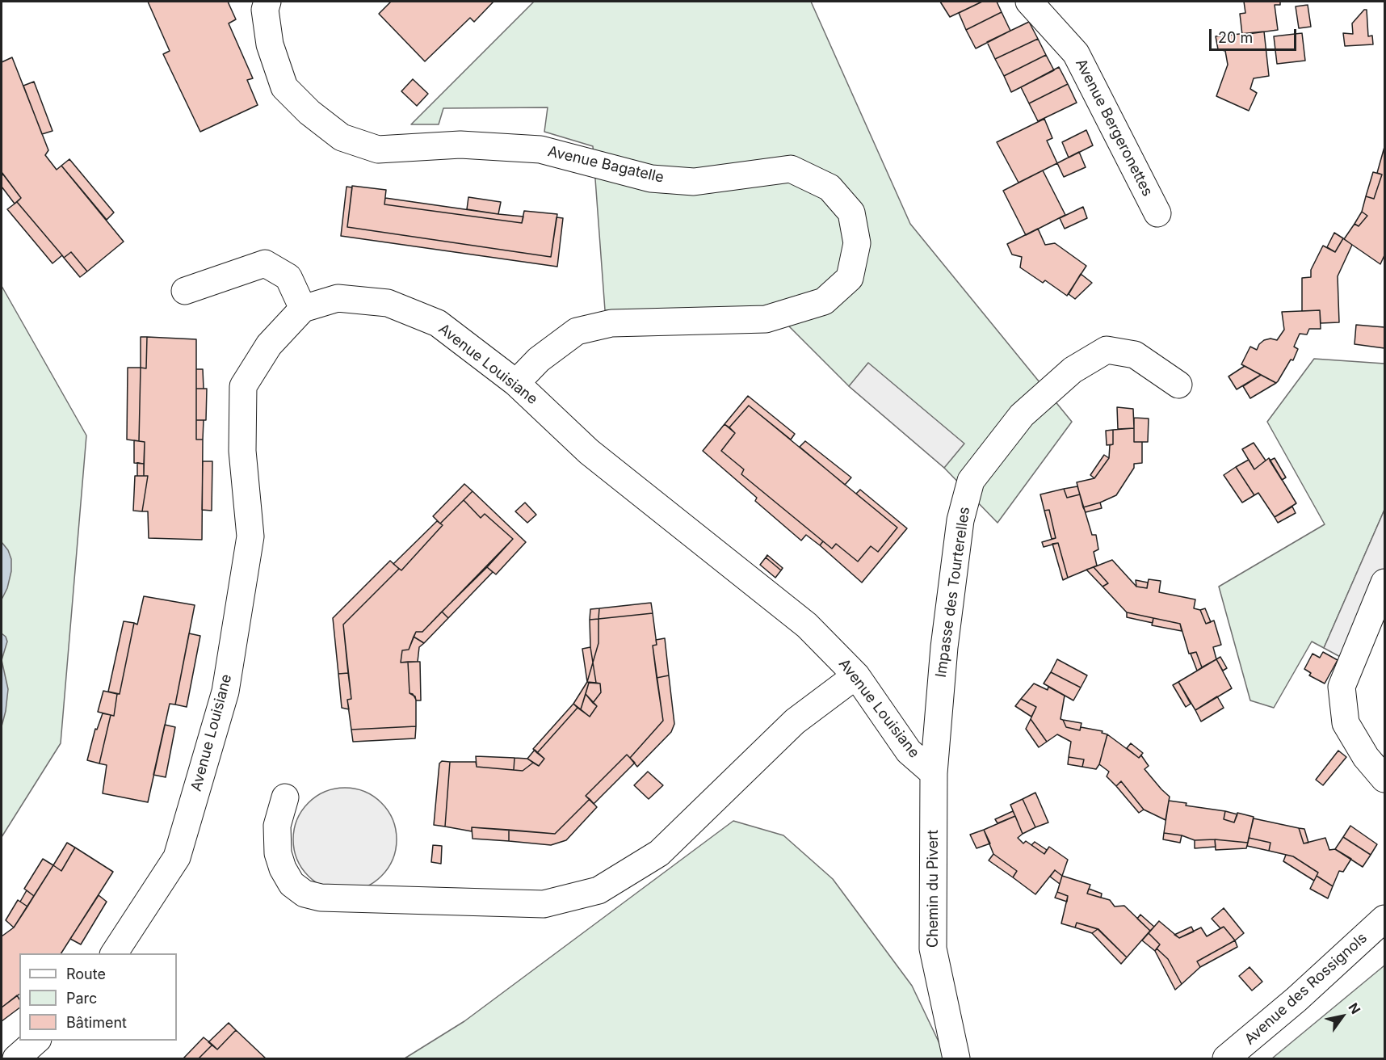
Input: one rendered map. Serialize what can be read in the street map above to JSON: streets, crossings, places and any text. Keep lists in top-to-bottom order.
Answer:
{
  "streets": {
    "street": [
      "Avenue Bergeronettes",
      "Avenue Bagatelle",
      "Avenue Louisiane",
      "Impasse des Tourterelles",
      "Chemin du Pivert",
      "Avenue des Rossignols"
    ]
  },
  "crossings": [
    ["Avenue Bagatelle", "Avenue Louisiane"],
    ["Avenue Louisiane", "Impasse des Tourterelles"],
    ["Avenue Louisiane", "Chemin du Pivert"],
    ["Impasse des Tourterelles", "Chemin du Pivert"]
  ],
  "legend": ["Route", "Parc", "Bâtiment"],
  "scale_bar": "20 m",
  "north": "top right"
}
